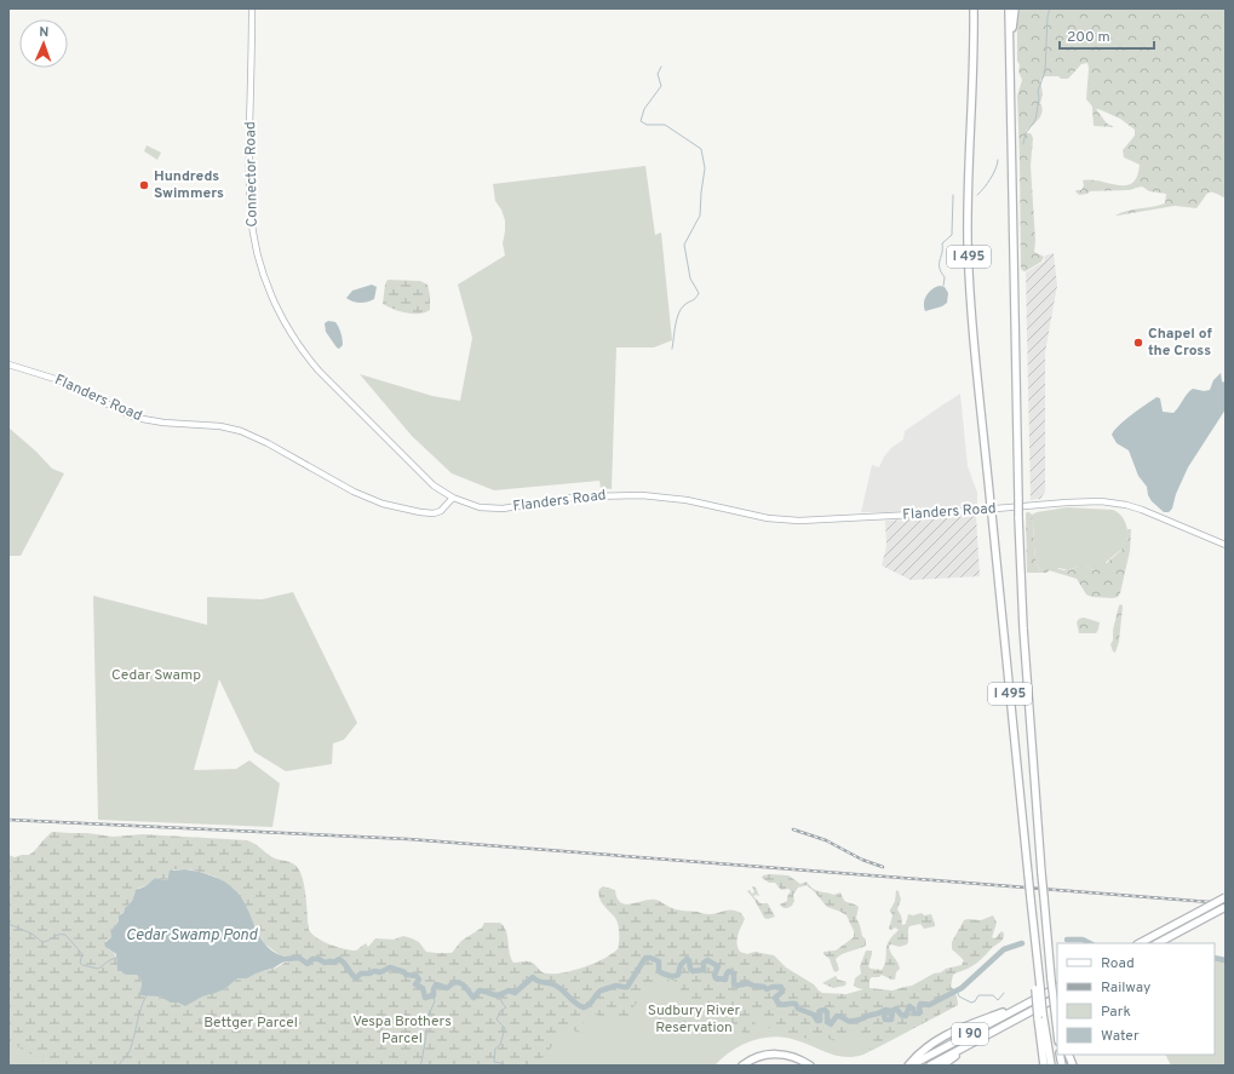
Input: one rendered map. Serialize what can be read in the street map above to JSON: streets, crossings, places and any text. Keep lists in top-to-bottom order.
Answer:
{
  "streets": {
    "highway": ["I 495", "I 90"],
    "main road": ["Connector Road", "Flanders Road"]
  },
  "crossings": [
    ["Connector Road", "Flanders Road"]
  ],
  "water": ["Cedar Swamp Pond"],
  "parks": [
    "Cedar Swamp",
    "Sudbury River Reservation",
    "Vespa Brothers Parcel",
    "Bettger Parcel"
  ],
  "places": ["Hundreds Swimmers", "Chapel of the Cross"],
  "legend": [
    "Road",
    "Railway",
    "Park",
    "Water"
  ],
  "scale_bar": "200 m",
  "north": "top"
}
